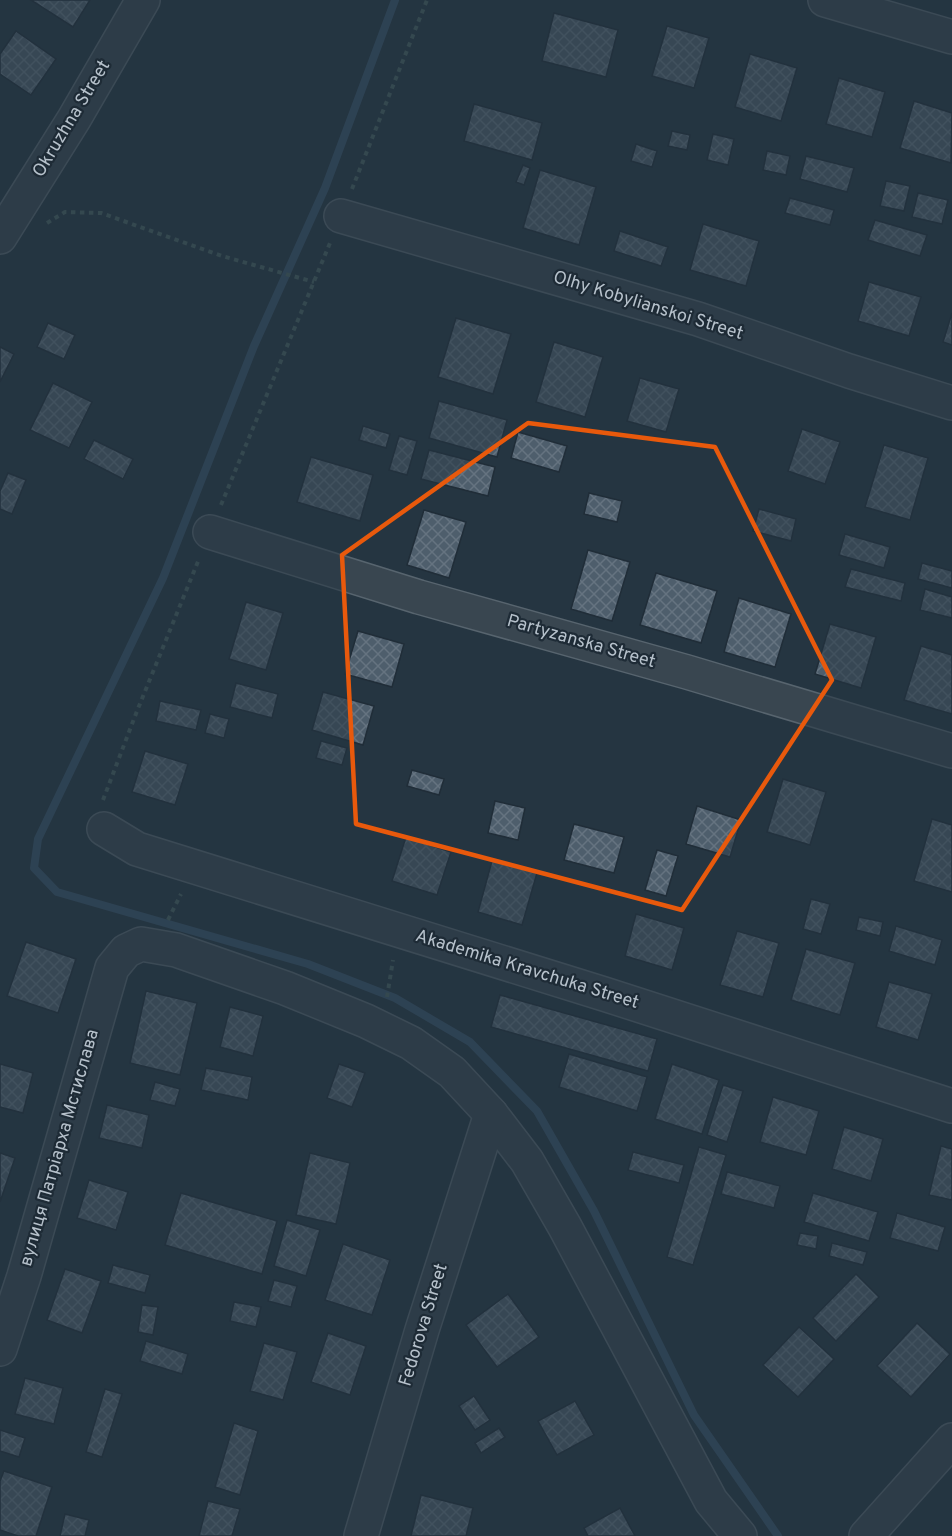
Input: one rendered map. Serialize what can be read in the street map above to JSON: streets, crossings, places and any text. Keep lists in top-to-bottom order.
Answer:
{
  "streets": {
    "street": [
      "Okruzhna Street",
      "Olhy Kobylianskoi Street",
      "Partyzanska Street",
      "Akademika Kravchuka Street",
      "вулиця Патріарха Мстислава",
      "Fedorova Street"
    ]
  },
  "crossings": [
    ["вулиця Патріарха Мстислава", "Fedorova Street"]
  ]
}
